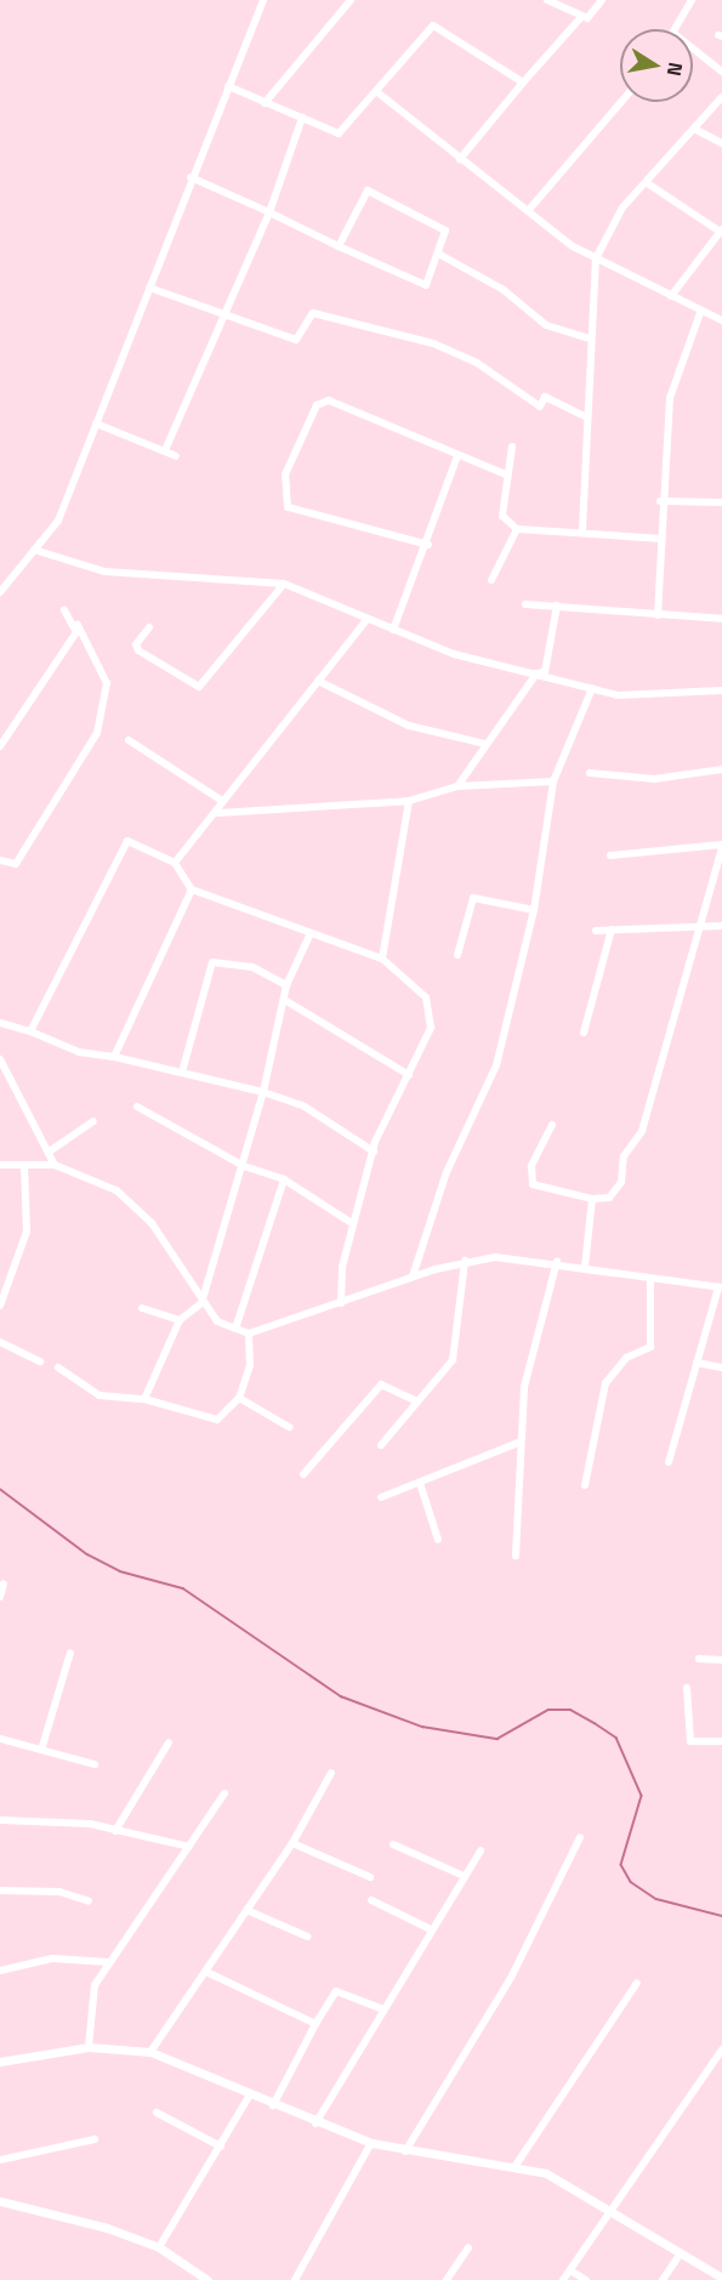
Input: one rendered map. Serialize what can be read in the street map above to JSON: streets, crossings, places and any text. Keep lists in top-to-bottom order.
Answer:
{
  "north": "right"
}
